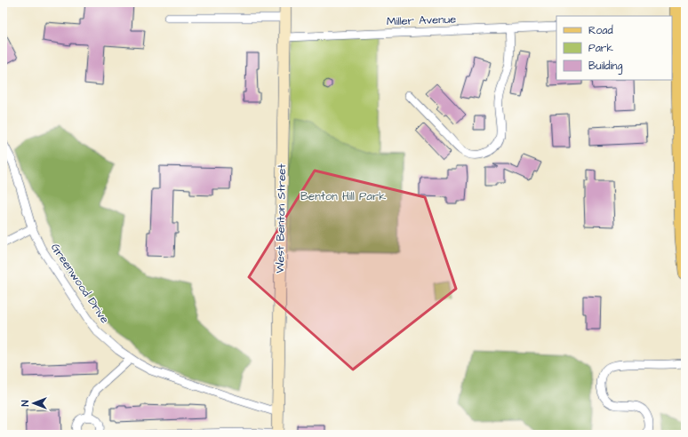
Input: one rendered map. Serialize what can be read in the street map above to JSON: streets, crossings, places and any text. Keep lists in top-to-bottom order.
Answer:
{
  "streets": {
    "street": ["Miller Avenue", "West Benton Street", "Greenwood Drive"]
  },
  "crossings": [
    ["Miller Avenue", "West Benton Street"],
    ["West Benton Street", "Greenwood Drive"]
  ],
  "parks": ["Benton Hill Park"],
  "legend": ["Road", "Park", "Building"],
  "north": "left"
}
